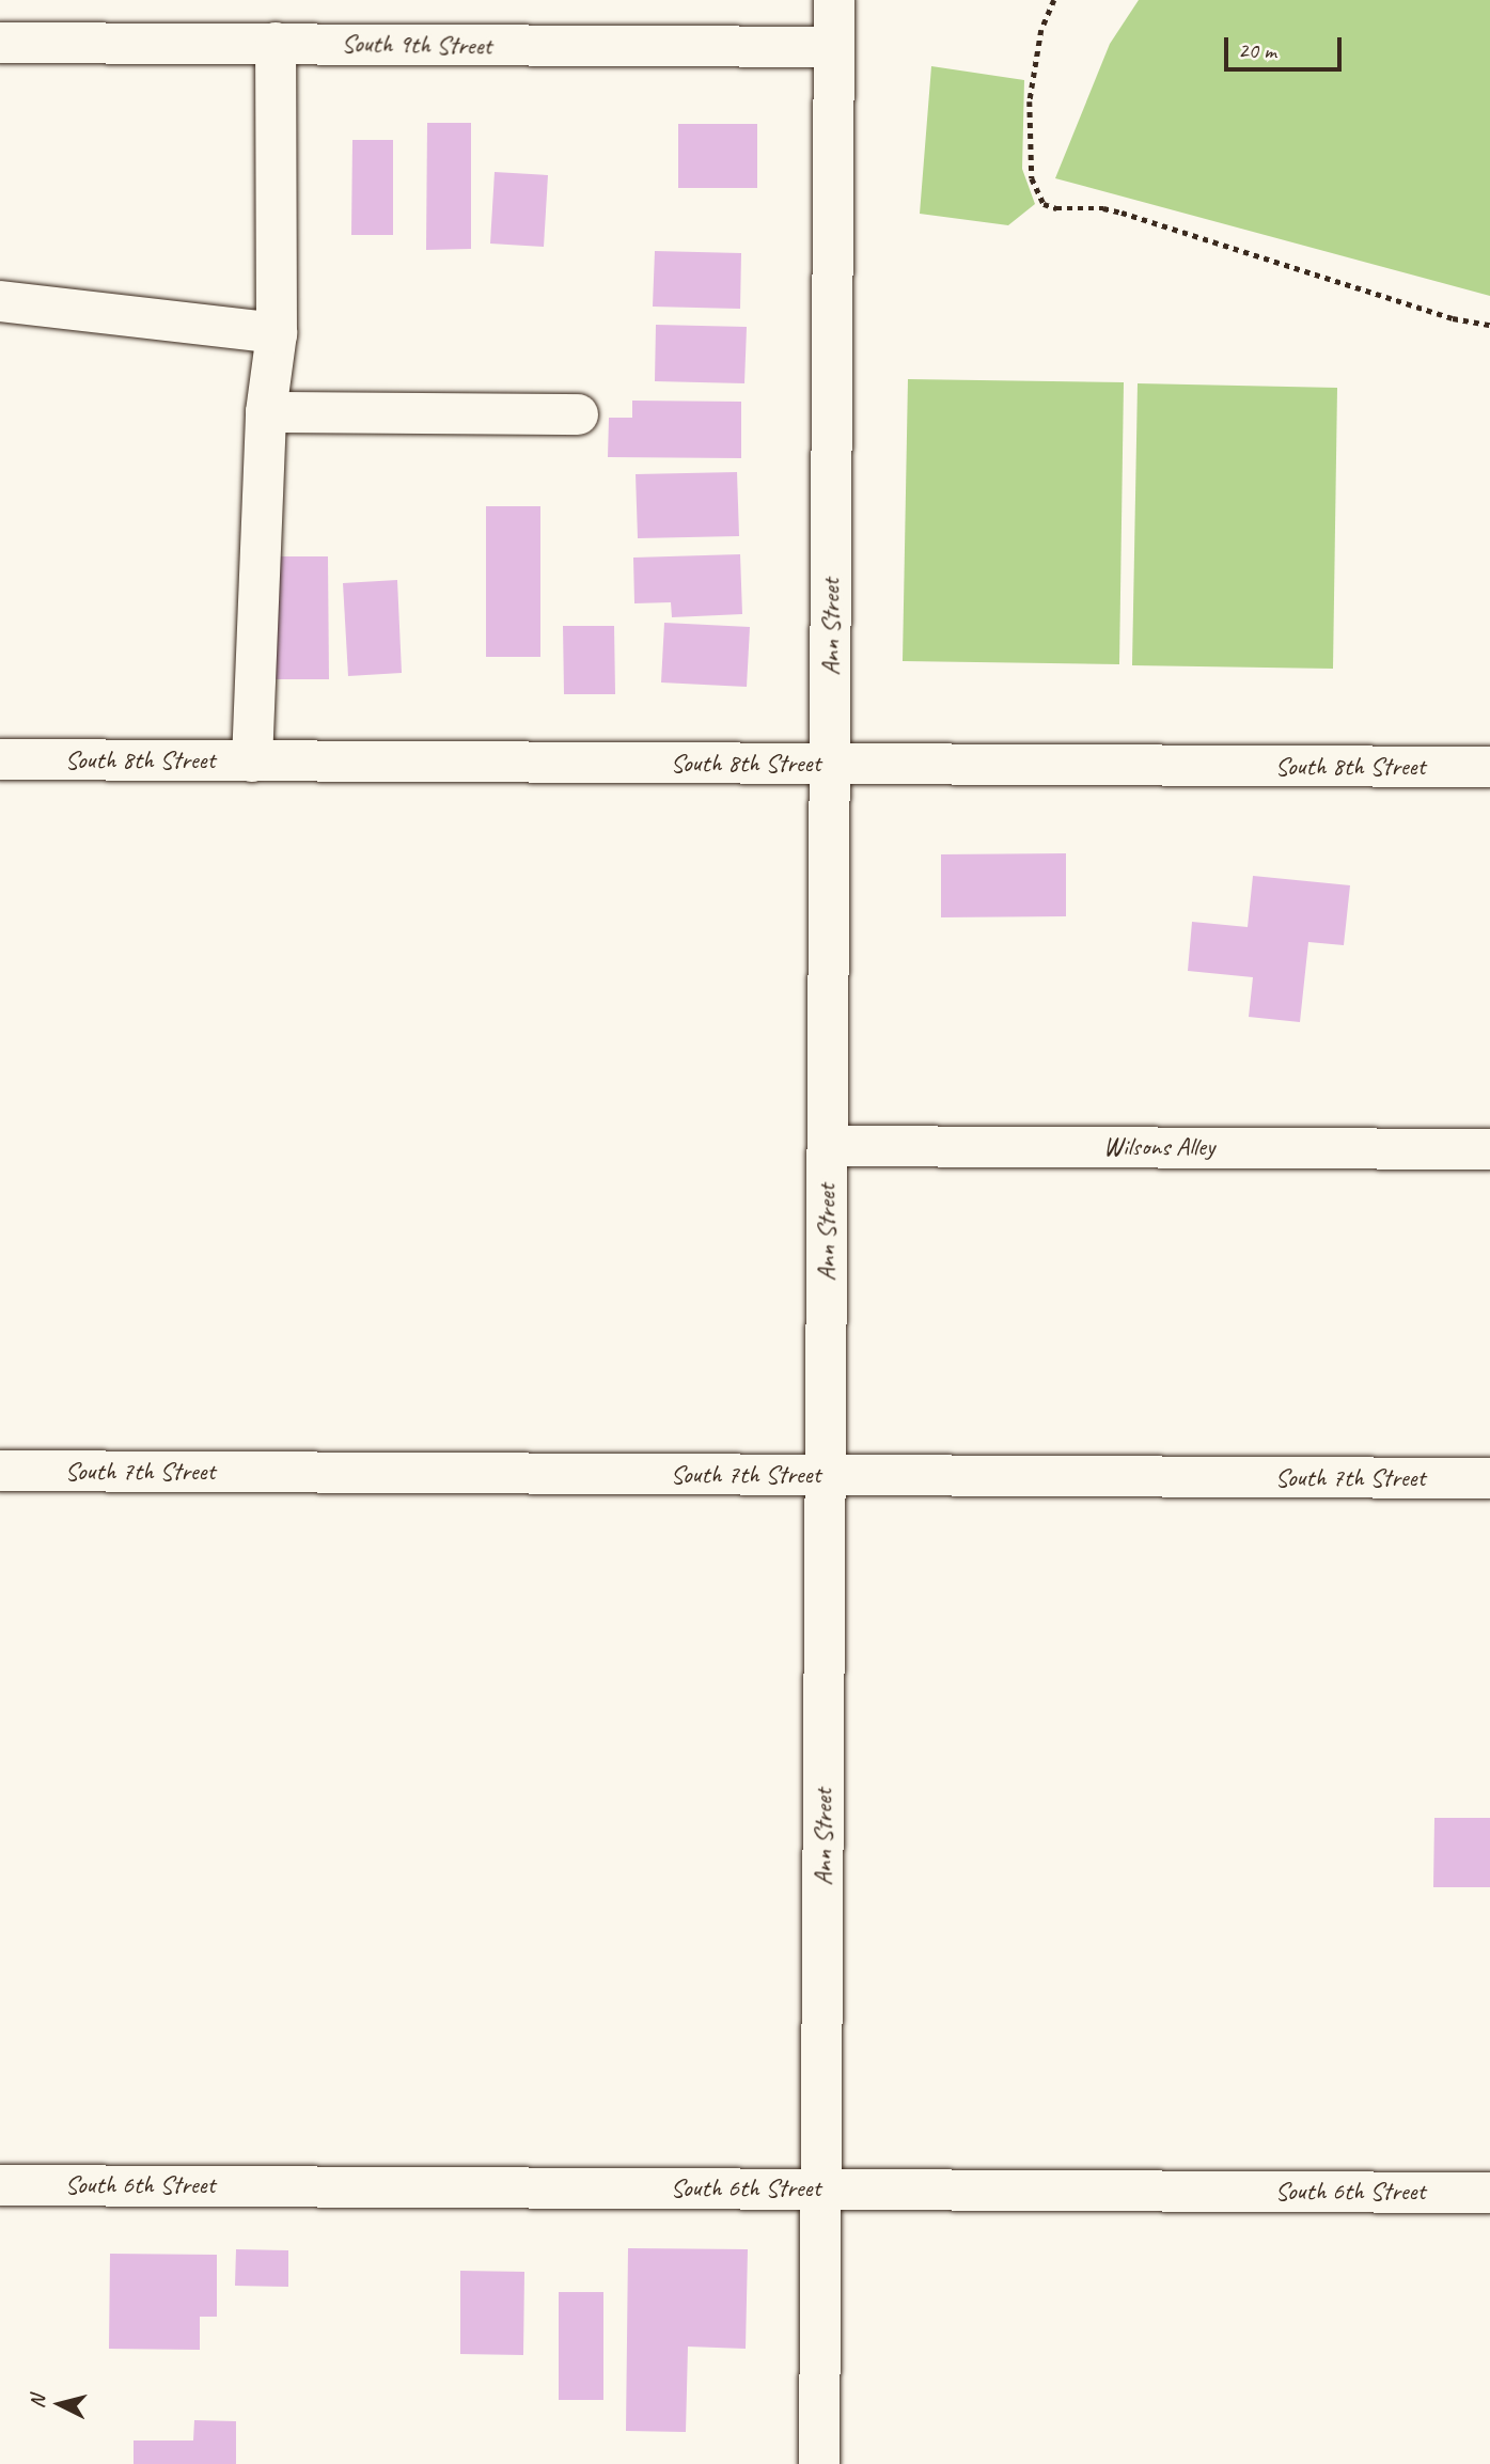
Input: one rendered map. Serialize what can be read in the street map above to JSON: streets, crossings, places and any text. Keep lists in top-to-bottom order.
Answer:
{
  "streets": {
    "street": [
      "South 9th Street",
      "Ann Street",
      "South 8th Street",
      "Wilsons Alley",
      "South 7th Street",
      "South 6th Street"
    ]
  },
  "crossings": [
    ["South 9th Street", "Ann Street"],
    ["Ann Street", "South 8th Street"],
    ["Ann Street", "Wilsons Alley"],
    ["Ann Street", "South 7th Street"],
    ["Ann Street", "South 6th Street"]
  ],
  "scale_bar": "20 m",
  "north": "left"
}
